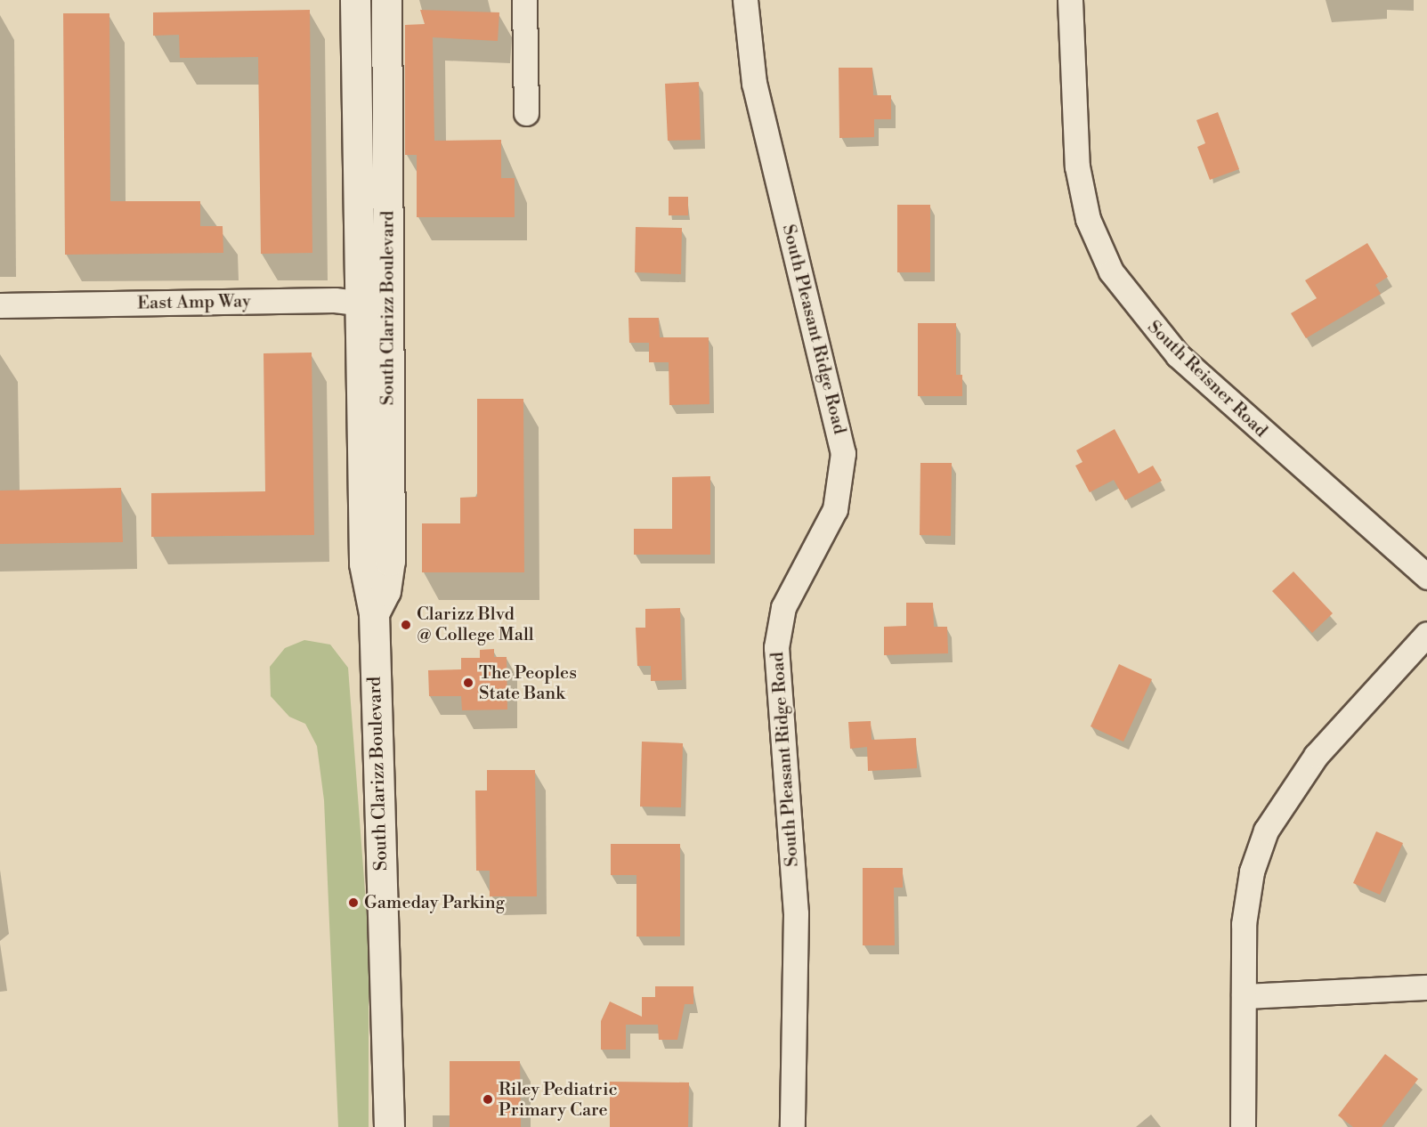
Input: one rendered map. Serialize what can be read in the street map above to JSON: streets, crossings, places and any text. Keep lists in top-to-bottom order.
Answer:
{
  "streets": {
    "street": [
      "East Amp Way",
      "South Clarizz Boulevard",
      "South Pleasant Ridge Road",
      "South Reisner Road"
    ]
  },
  "crossings": [
    ["East Amp Way", "South Clarizz Boulevard"]
  ],
  "places": [
    "Clarizz Blvd @ College Mall",
    "The Peoples State Bank",
    "Gameday Parking",
    "Riley Pediatric Primary Care"
  ]
}
